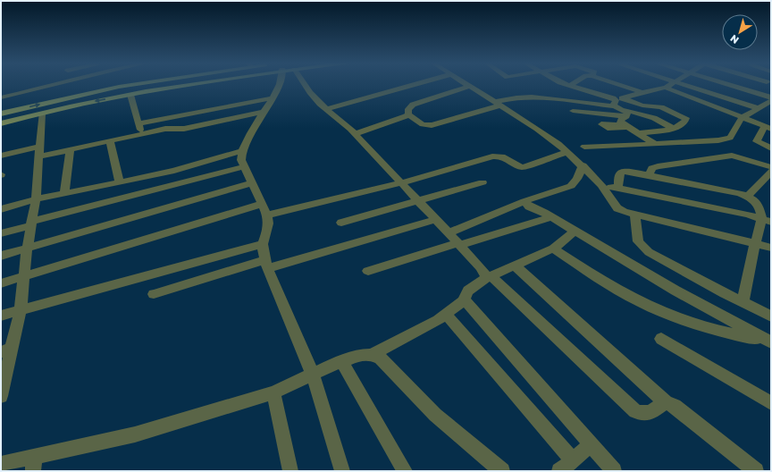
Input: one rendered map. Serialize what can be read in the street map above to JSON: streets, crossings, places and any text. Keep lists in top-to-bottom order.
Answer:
{
  "north": "bottom left"
}
